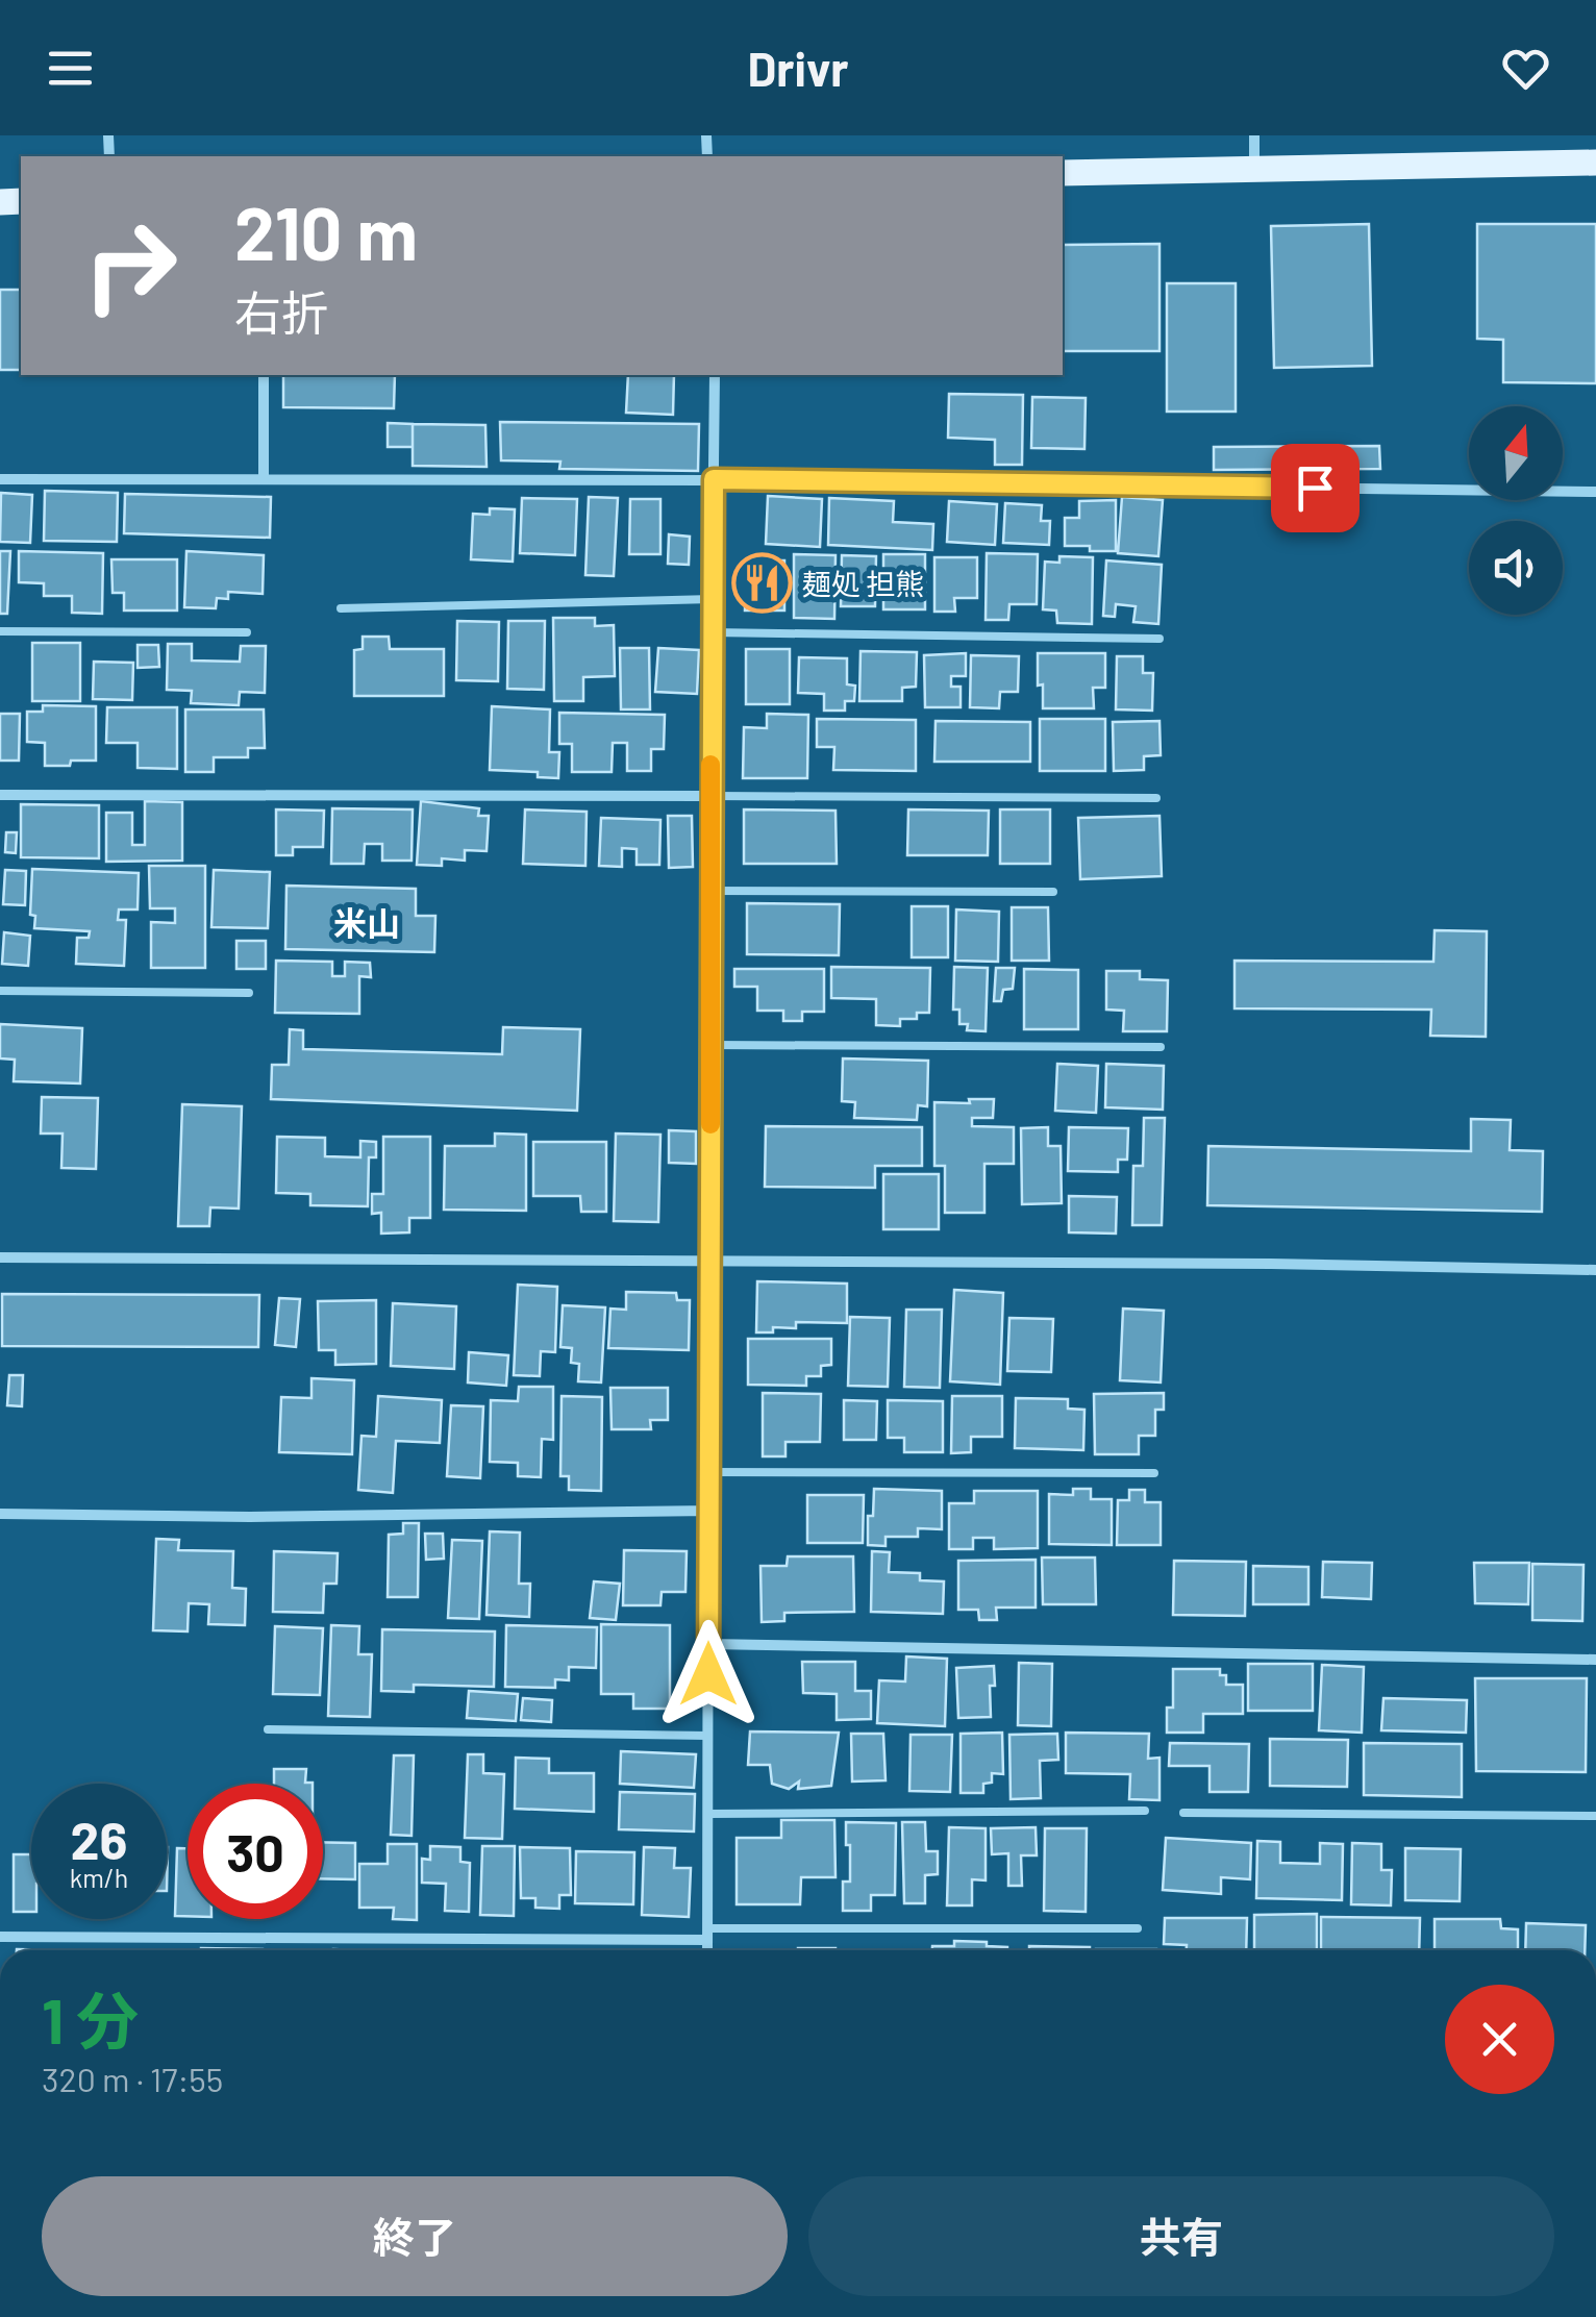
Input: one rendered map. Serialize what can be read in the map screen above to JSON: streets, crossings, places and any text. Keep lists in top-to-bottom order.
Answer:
{
  "districts": ["米山"],
  "places": {
    "restaurant": ["麺処 担熊"]
  },
  "north": "top",
  "page": {
    "header": "Drivr",
    "turn": ["210 m", "右折"],
    "speed": "26 km/h",
    "limit": "30",
    "heading": ["1 分", "320 m · 17:55"],
    "buttons": ["終了", "共有"]
  }
}
